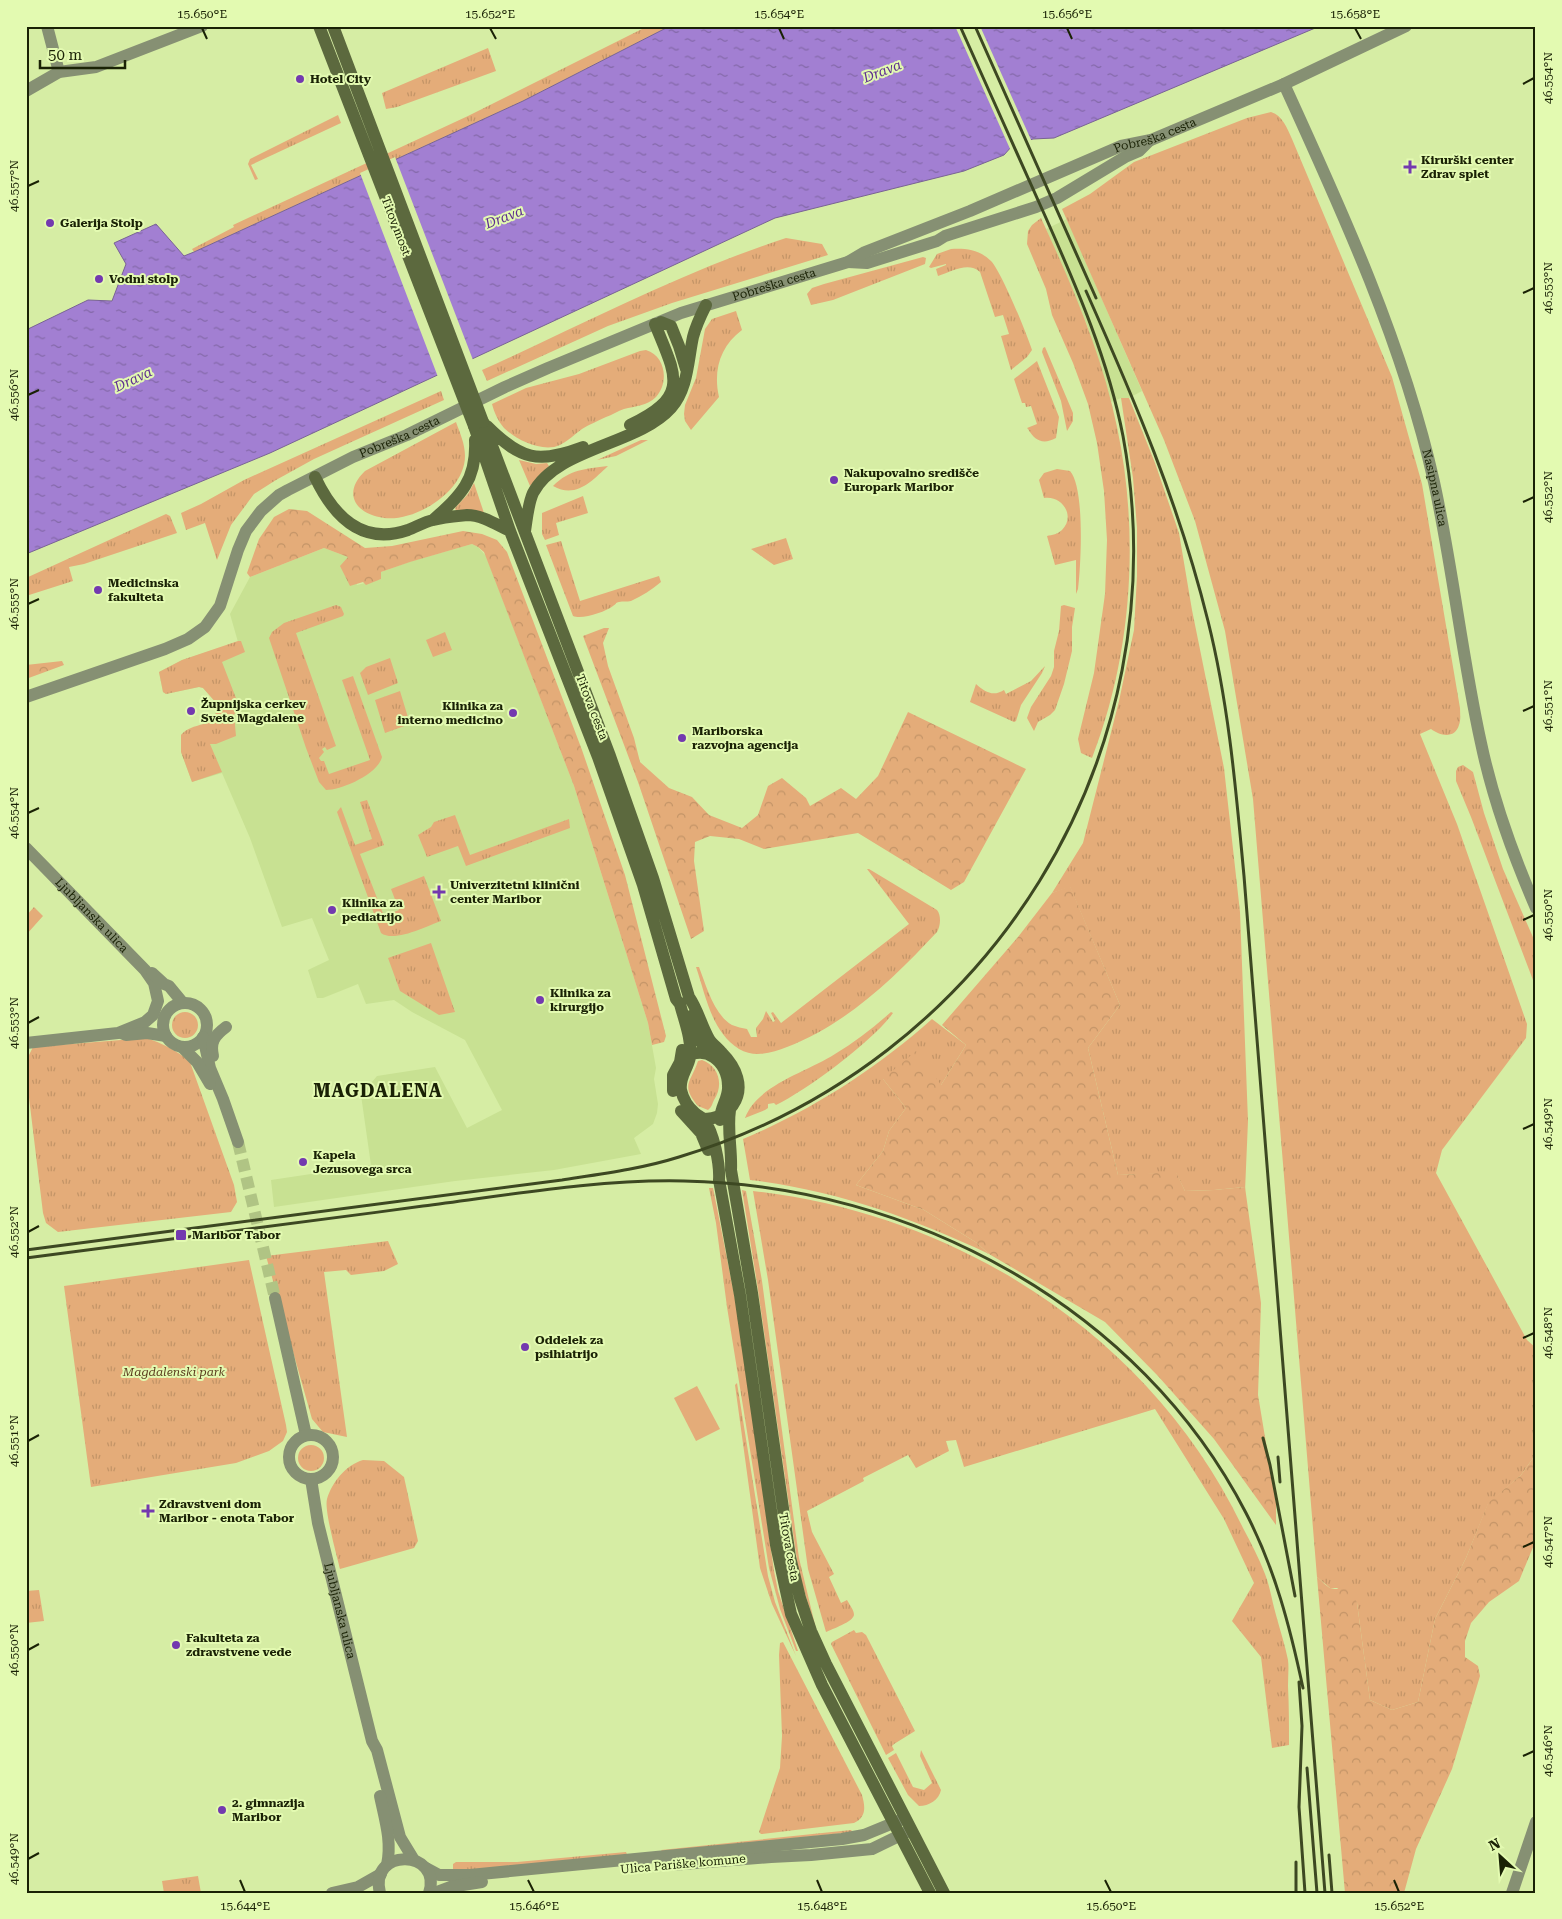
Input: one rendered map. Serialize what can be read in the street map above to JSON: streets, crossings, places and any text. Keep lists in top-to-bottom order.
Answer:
{
  "streets": {
    "main road": ["Titov most", "Titova cesta"],
    "street": [
      "Pobreška cesta",
      "Nasipna ulica",
      "Ljubljanska ulica",
      "Ulica Pariške komune"
    ]
  },
  "crossings": [
    ["Pobreška cesta", "Nasipna ulica"],
    ["Titov most", "Titova cesta"],
    ["Titova cesta", "Ulica Pariške komune"]
  ],
  "districts": ["MAGDALENA"],
  "water": ["Drava"],
  "parks": ["Magdalenski park"],
  "places": {
    "other": [
      "Hotel City",
      "Galerija Stolp",
      "Vodni stolp",
      "Nakupovalno središče Europark Maribor",
      "Medicinska fakulteta",
      "Župnijska cerkev Svete Magdalene",
      "Klinika za interno medicino",
      "Mariborska razvojna agencija",
      "Klinika za pediatrijo",
      "Klinika za kirurgijo",
      "Kapela Jezusovega srca",
      "Oddelek za psihiatrijo",
      "Fakulteta za zdravstvene vede",
      "2. gimnazija Maribor"
    ],
    "health": ["Kirurški center Zdrav splet", "Univerzitetni klinični center Maribor", "Zdravstveni dom Maribor - enota Tabor"],
    "transit": ["Maribor Tabor"]
  },
  "scale_bar": "50 m",
  "north": "top left",
  "coordinates": [
    "15.650°E",
    "15.652°E",
    "15.654°E",
    "15.656°E",
    "15.658°E",
    "46.554°N",
    "46.557°N",
    "46.553°N",
    "46.556°N",
    "46.552°N",
    "46.555°N",
    "46.551°N",
    "46.550°N",
    "46.549°N",
    "46.548°N",
    "46.547°N",
    "46.546°N",
    "15.644°E",
    "15.646°E",
    "15.648°E"
  ]
}
